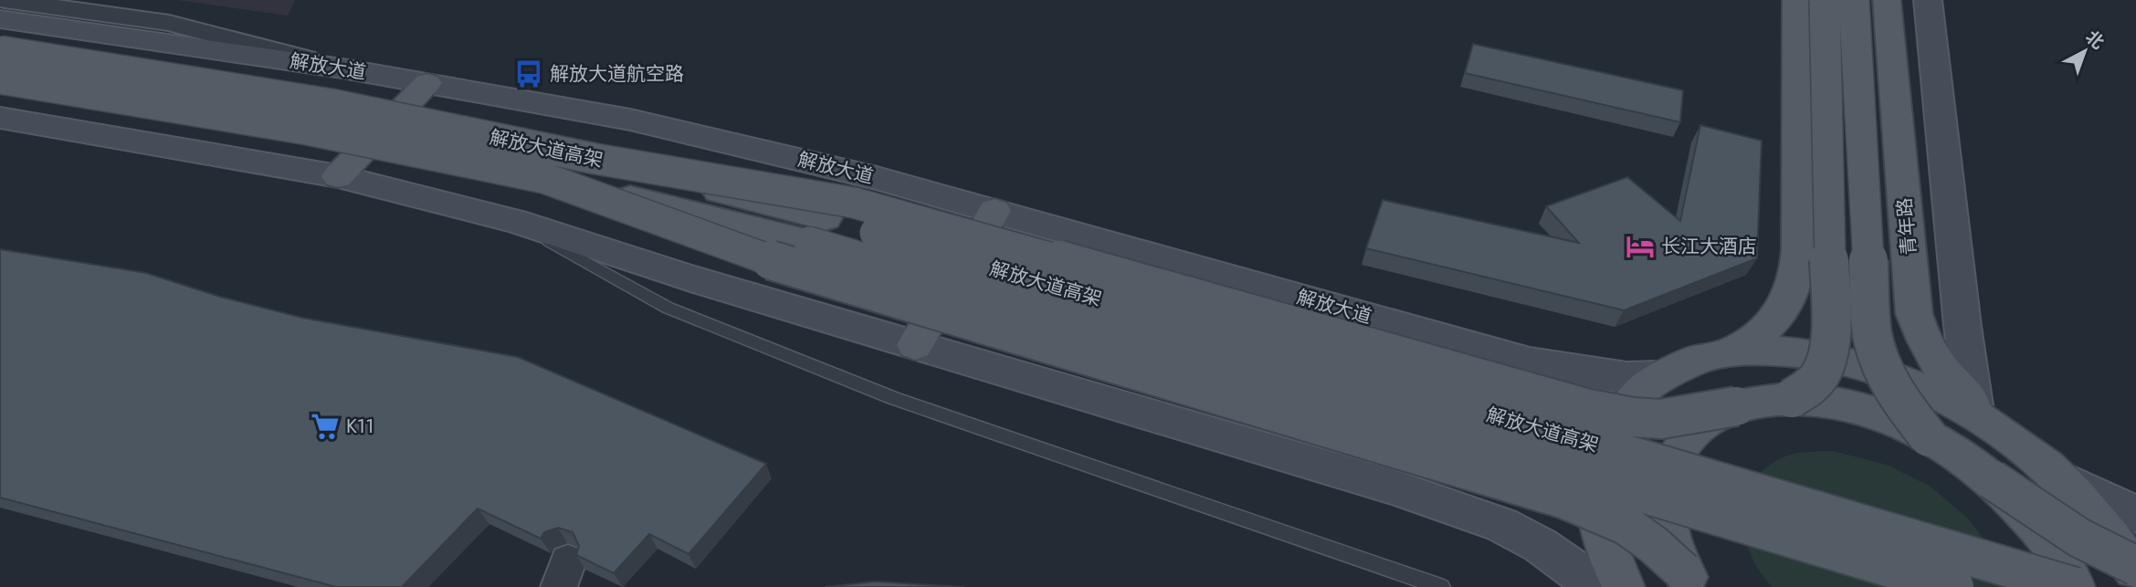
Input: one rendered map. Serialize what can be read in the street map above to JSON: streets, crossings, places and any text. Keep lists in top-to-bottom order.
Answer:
{
  "streets": {
    "main road": ["解放大道", "解放大道高架", "青年路"]
  },
  "places": {
    "bus stop": ["解放大道航空路"],
    "hotel": ["长江大酒店"],
    "supermarket": ["K11"]
  },
  "north": "top right"
}
